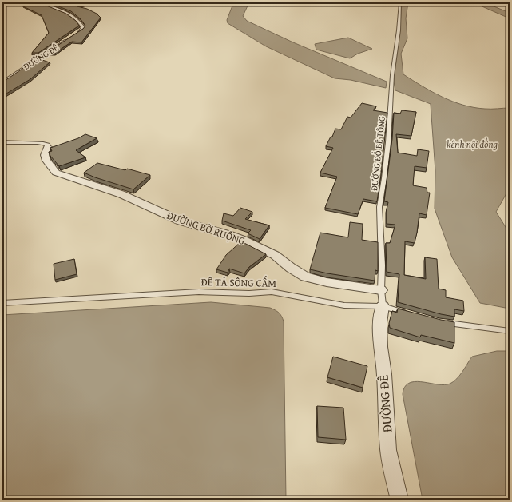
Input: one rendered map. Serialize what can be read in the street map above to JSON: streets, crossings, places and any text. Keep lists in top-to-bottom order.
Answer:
{
  "streets": {
    "street": ["ĐƯỜNG ĐÊ", "ĐƯỜNG BỜ RUỘNG"],
    "lane": ["ĐƯỜNG ĐỔ BÊ TÔNG", "ĐÊ TẢ SÔNG CẤM"]
  },
  "crossings": [
    ["ĐƯỜNG ĐÊ", "ĐƯỜNG ĐỔ BÊ TÔNG"],
    ["ĐƯỜNG ĐÊ", "ĐÊ TẢ SÔNG CẤM"],
    ["ĐƯỜNG ĐỔ BÊ TÔNG", "ĐƯỜNG BỜ RUỘNG"],
    ["ĐƯỜNG ĐỔ BÊ TÔNG", "ĐÊ TẢ SÔNG CẤM"]
  ],
  "water": ["kênh nội đồng"]
}
